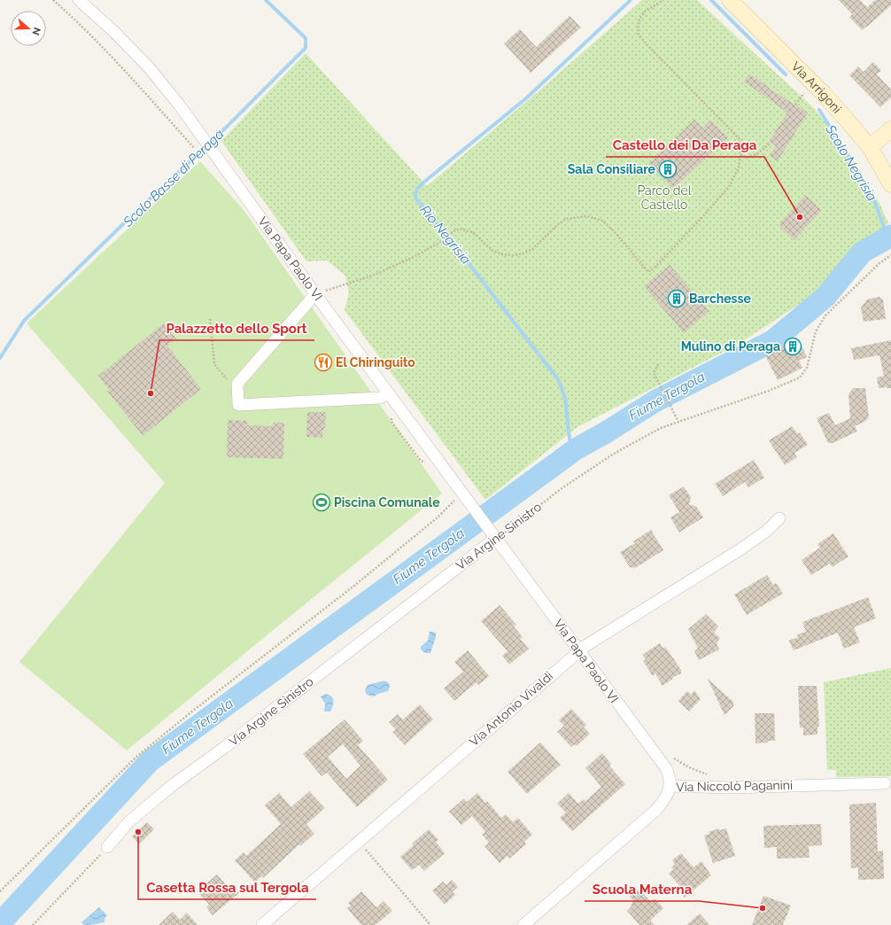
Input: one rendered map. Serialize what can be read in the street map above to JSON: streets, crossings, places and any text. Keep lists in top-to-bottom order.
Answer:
{
  "streets": {
    "main road": ["Via Arrigoni"],
    "street": [
      "Via Papa Paolo VI",
      "Via Argine Sinistro",
      "Via Antonio Vivaldi",
      "Via Niccolò Paganini"
    ]
  },
  "crossings": [
    ["Via Papa Paolo VI", "Via Argine Sinistro"],
    ["Via Papa Paolo VI", "Via Antonio Vivaldi"],
    ["Via Papa Paolo VI", "Via Niccolò Paganini"]
  ],
  "water": [
    "Scolo Negrisia",
    "Scolo Basse di Peraga",
    "Rio Negrisia",
    "Fiume Tergola"
  ],
  "parks": ["Parco del Castello"],
  "places": {
    "building": ["Sala Consiliare", "Barchesse", "Mulino di Peraga"],
    "other": [
      "Castello dei Da Peraga",
      "Palazzetto dello Sport",
      "Casetta Rossa sul Tergola",
      "Scuola Materna"
    ],
    "restaurant": ["El Chiringuito"],
    "sports": ["Piscina Comunale"]
  },
  "north": "right"
}
